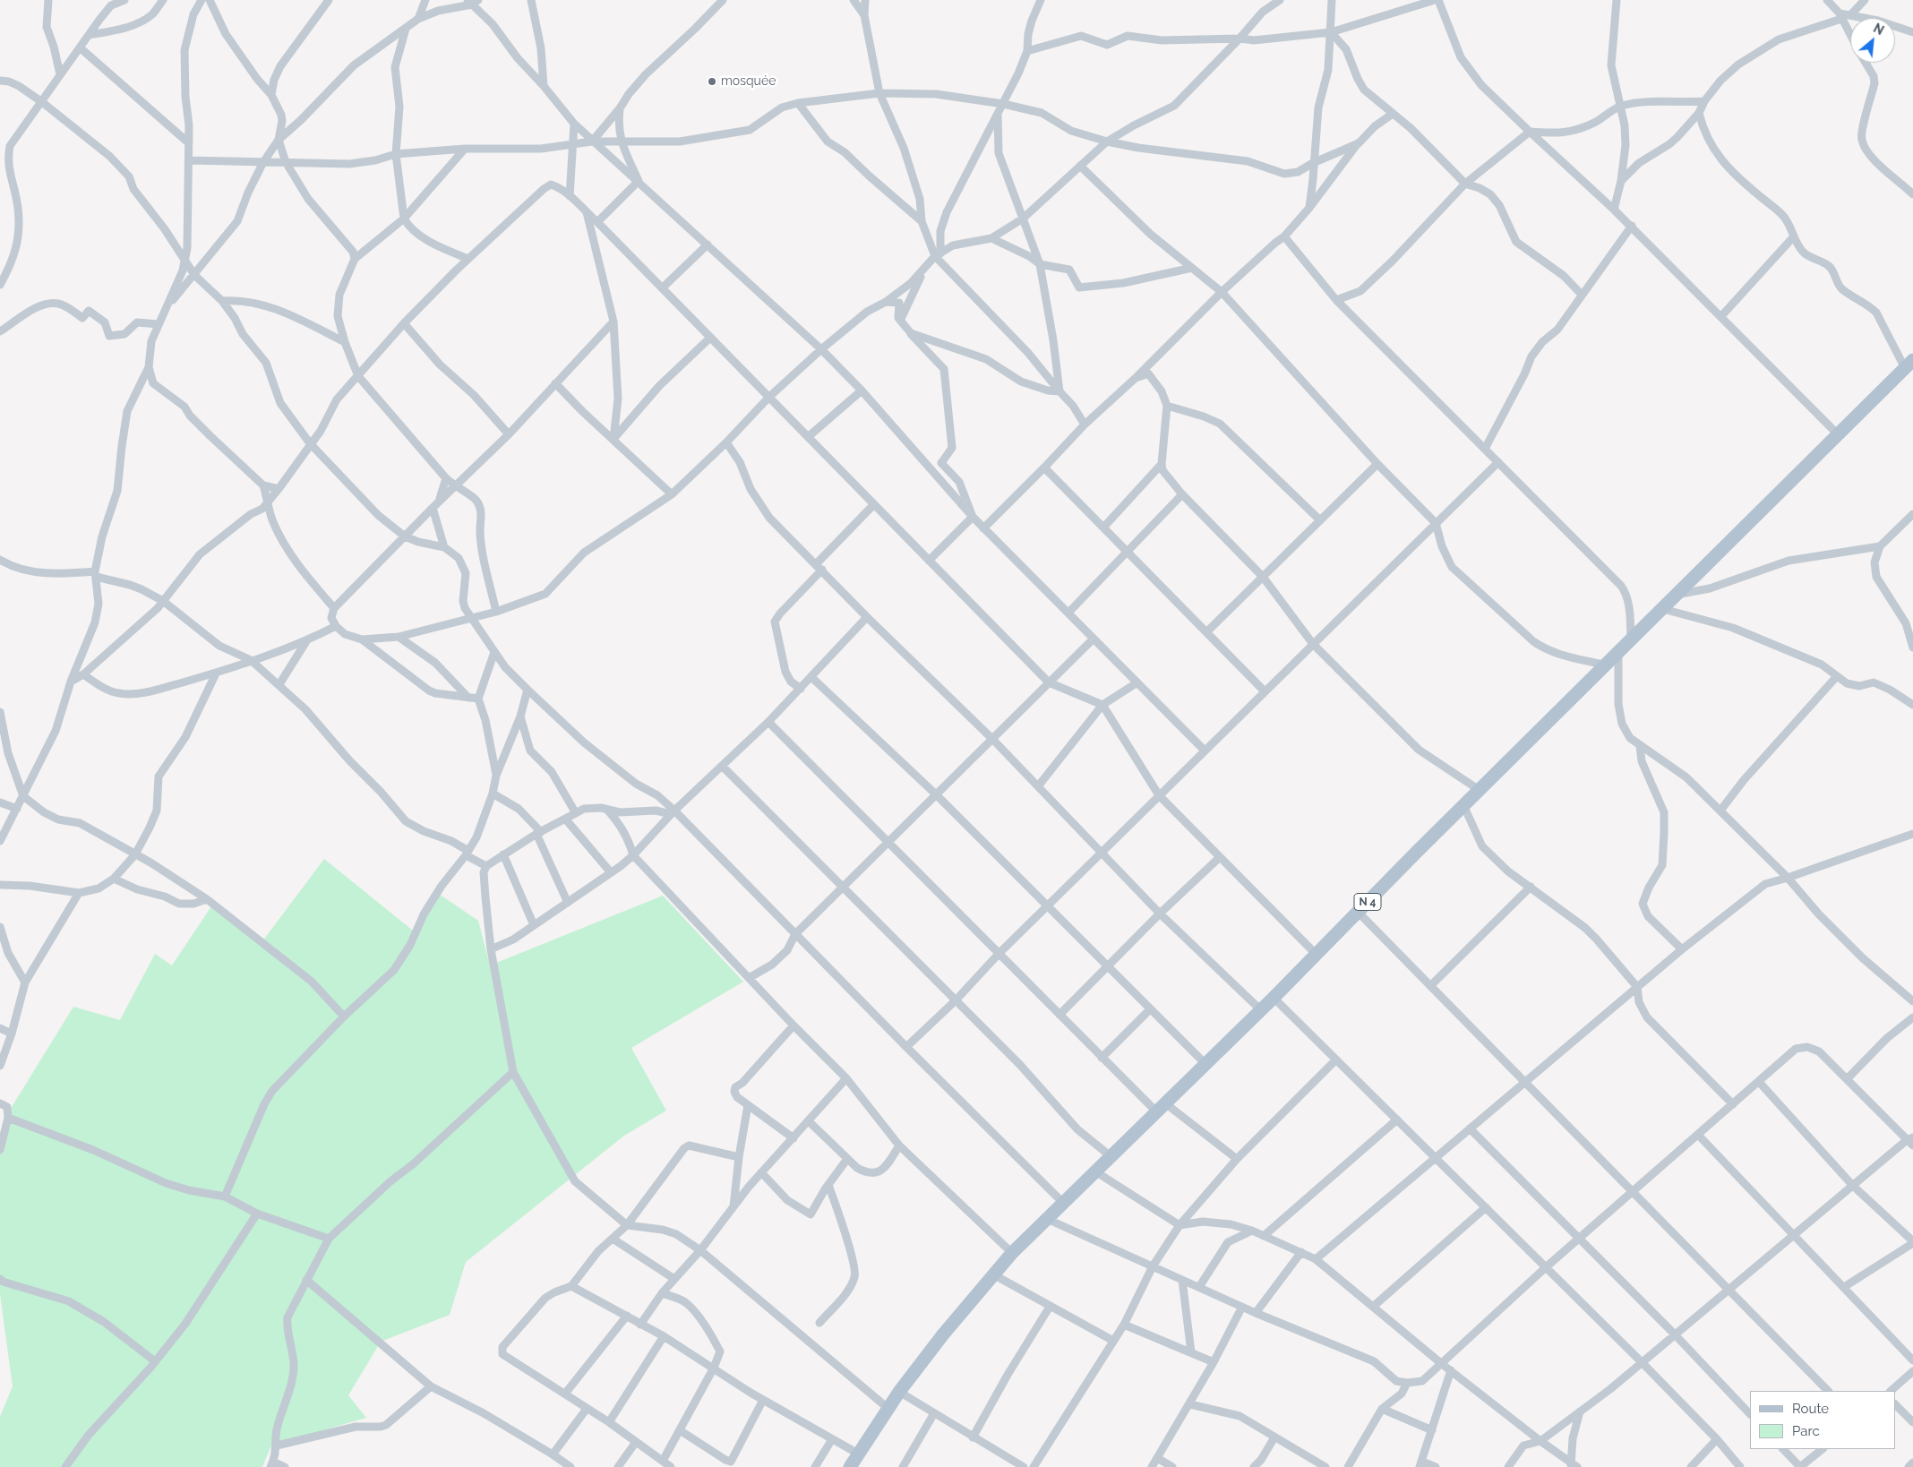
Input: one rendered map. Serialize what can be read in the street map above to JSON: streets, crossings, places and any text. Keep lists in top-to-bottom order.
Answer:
{
  "streets": {
    "main road": ["N 4"]
  },
  "places": ["mosquée"],
  "legend": ["Route", "Parc"],
  "north": "top right"
}
